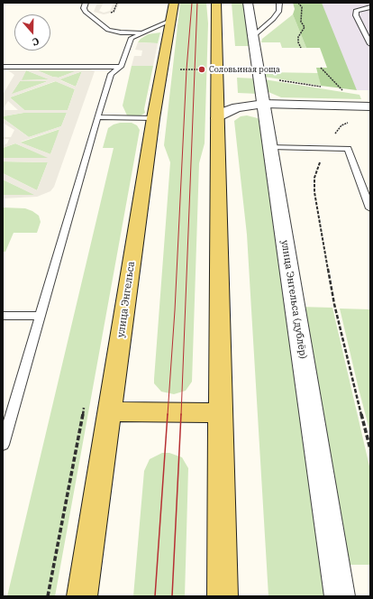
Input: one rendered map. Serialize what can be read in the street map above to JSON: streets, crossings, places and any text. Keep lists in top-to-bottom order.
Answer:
{
  "streets": {
    "main road": ["улица Энгельса"],
    "street": ["улица Энгельса (дублёр)"]
  },
  "places": ["Соловьиная роща"],
  "north": "bottom"
}
